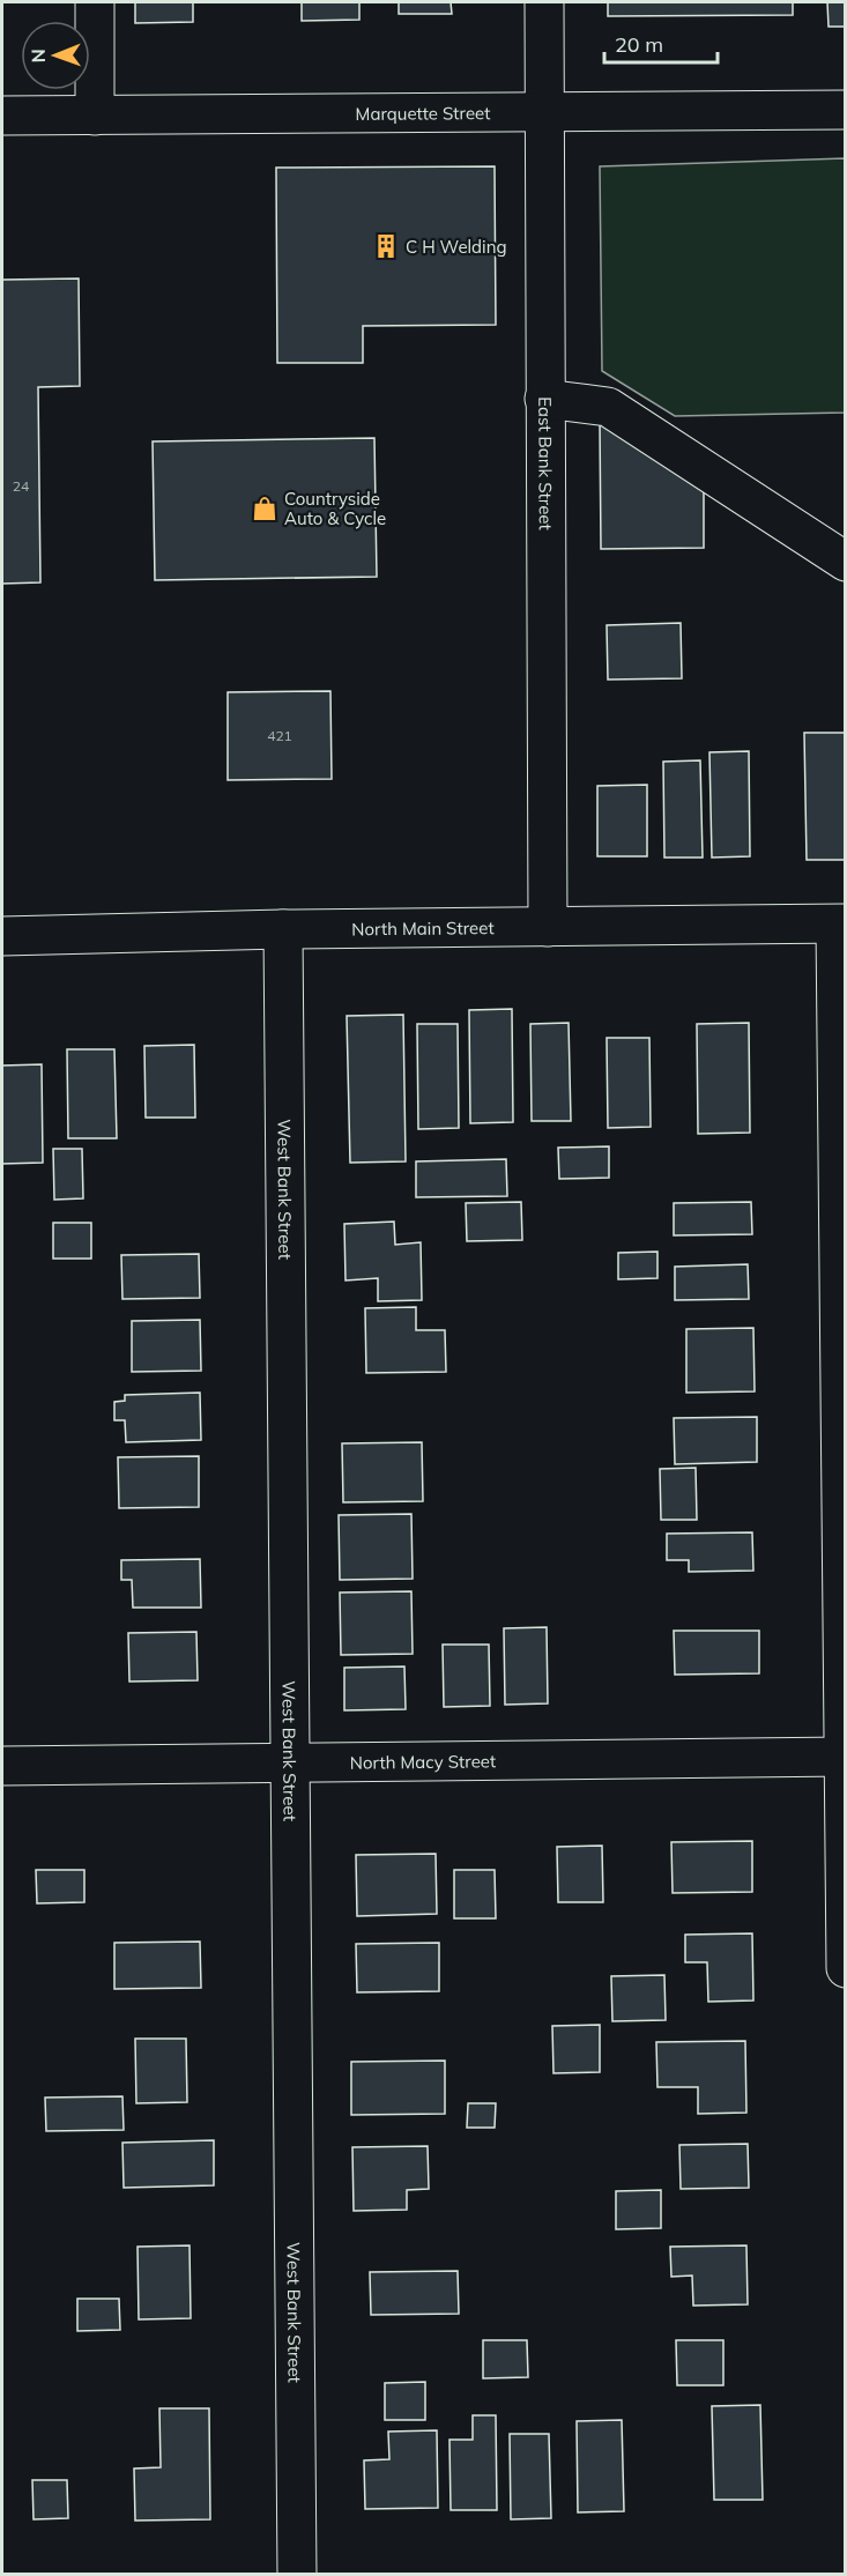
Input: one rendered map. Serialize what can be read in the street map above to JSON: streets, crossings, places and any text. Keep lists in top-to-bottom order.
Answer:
{
  "streets": {
    "street": [
      "Marquette Street",
      "East Bank Street",
      "North Main Street",
      "West Bank Street",
      "North Macy Street"
    ]
  },
  "crossings": [
    ["Marquette Street", "East Bank Street"],
    ["East Bank Street", "North Main Street"],
    ["North Main Street", "West Bank Street"],
    ["West Bank Street", "North Macy Street"]
  ],
  "places": {
    "building": ["C H Welding"],
    "shop": ["Countryside Auto & Cycle"]
  },
  "house_numbers": ["24", "421"],
  "scale_bar": "20 m",
  "north": "left"
}
